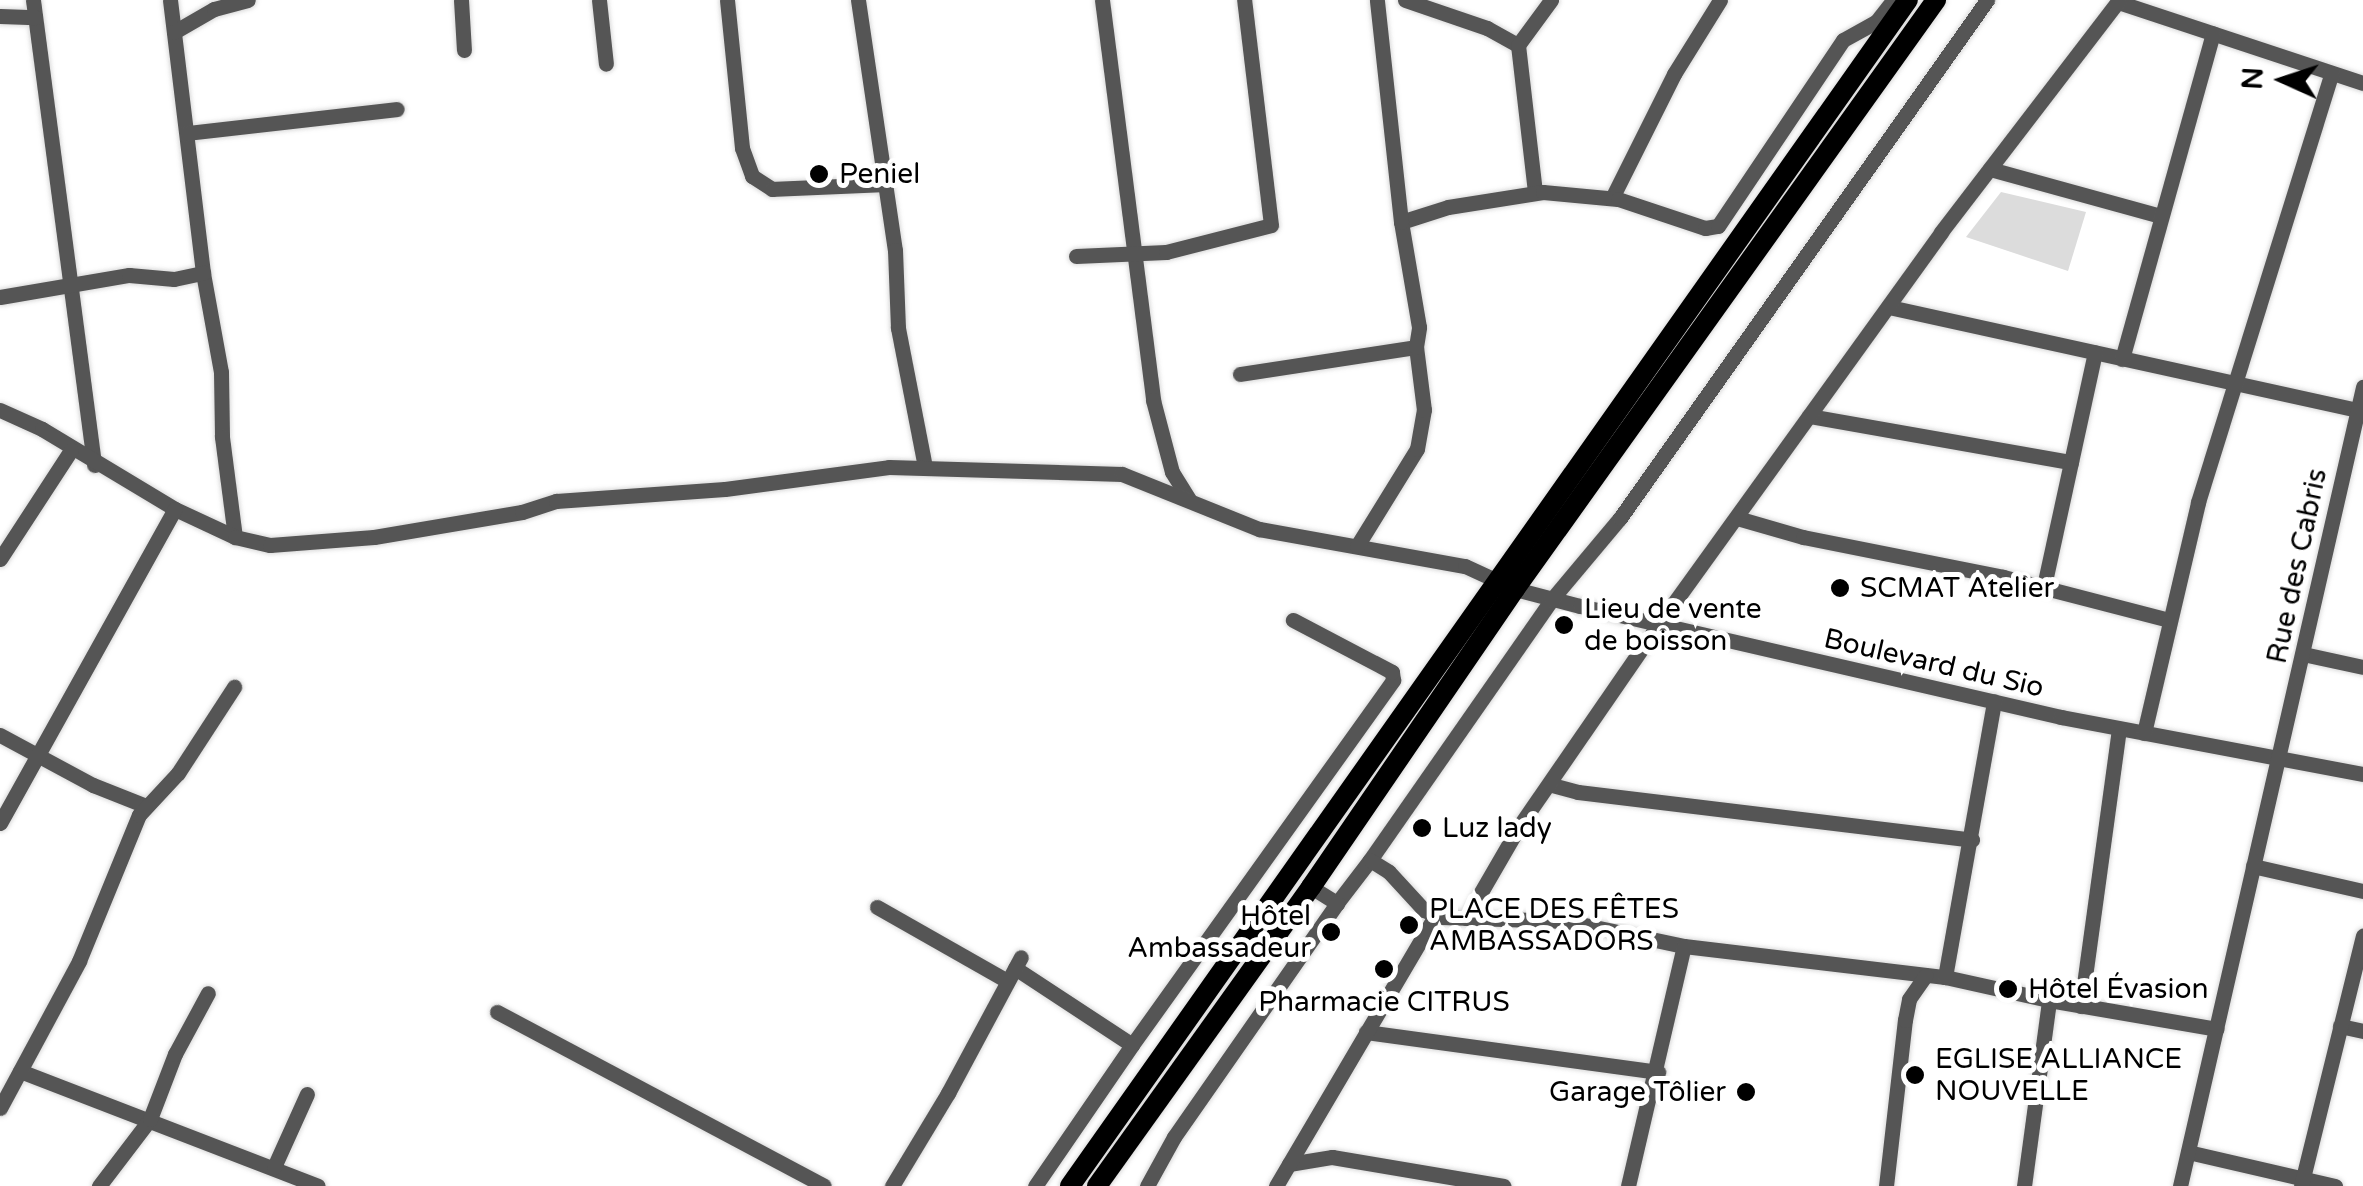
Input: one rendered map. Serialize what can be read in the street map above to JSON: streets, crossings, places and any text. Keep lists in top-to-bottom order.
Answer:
{
  "streets": {
    "street": ["Rue des Cabris", "Boulevard du Sio"]
  },
  "crossings": [
    ["Rue des Cabris", "Boulevard du Sio"]
  ],
  "places": [
    "Peniel",
    "SCMAT Atelier",
    "Lieu de vente de boisson",
    "Luz lady",
    "PLACE DES FÊTES AMBASSADORS",
    "Hôtel Ambassadeur",
    "Pharmacie CITRUS",
    "Hôtel Évasion",
    "EGLISE ALLIANCE NOUVELLE",
    "Garage Tôlier"
  ],
  "north": "left"
}
